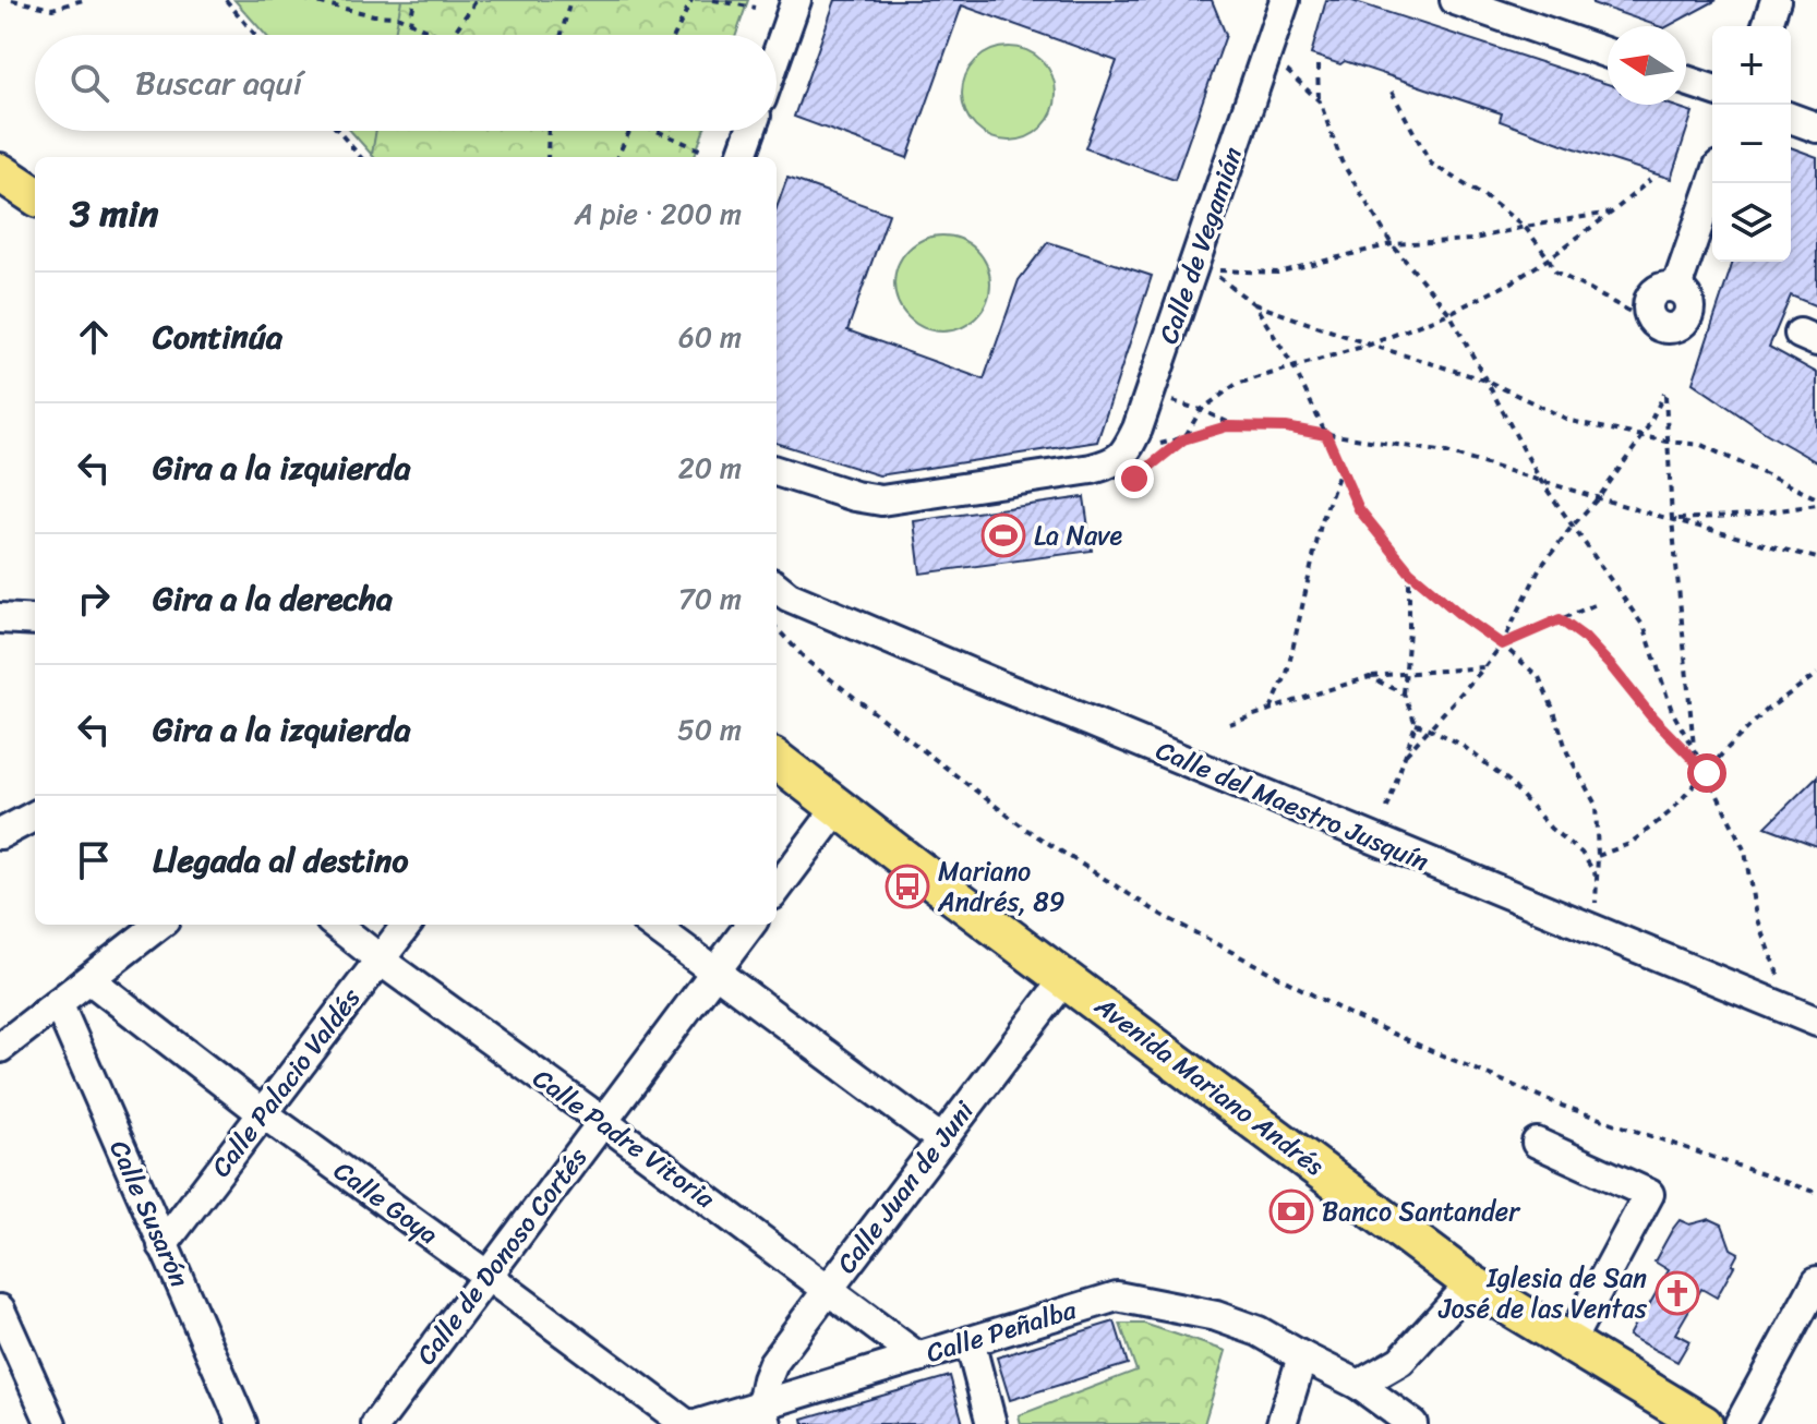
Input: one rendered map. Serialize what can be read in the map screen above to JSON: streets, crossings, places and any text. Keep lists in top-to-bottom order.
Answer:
{
  "streets": {
    "main road": ["Avenida Mariano Andrés"],
    "street": [
      "Calle de Vegamián",
      "Calle del Maestro Jusquín",
      "Calle Palacio Valdés",
      "Calle Padre Vitoria",
      "Calle Juan de Juni",
      "Calle Goya",
      "Calle Susarón",
      "Calle de Donoso Cortés",
      "Calle Peñalba"
    ]
  },
  "crossings": [
    ["Calle Palacio Valdés", "Calle Padre Vitoria"],
    ["Calle Palacio Valdés", "Calle Goya"],
    ["Calle Palacio Valdés", "Calle Susarón"],
    ["Avenida Mariano Andrés", "Calle Juan de Juni"],
    ["Calle Padre Vitoria", "Calle Juan de Juni"],
    ["Calle Padre Vitoria", "Calle de Donoso Cortés"],
    ["Calle Padre Vitoria", "Calle Peñalba"],
    ["Calle Juan de Juni", "Calle Peñalba"],
    ["Calle Goya", "Calle de Donoso Cortés"]
  ],
  "places": {
    "sports": ["La Nave"],
    "bus stop": ["Mariano Andrés, 89"],
    "bank": ["Banco Santander"],
    "church": ["Iglesia de San José de las Ventas"]
  },
  "north": "left",
  "page": {
    "map_buttons": ["+", "−"],
    "search": "Buscar aquí",
    "heading": ["3 min", "A pie · 200 m"],
    "list": [
      ["Continúa", "60 m"],
      ["Gira a la izquierda", "20 m"],
      ["Gira a la derecha", "70 m"],
      ["Gira a la izquierda", "50 m"],
      "Llegada al destino"
    ]
  }
}
